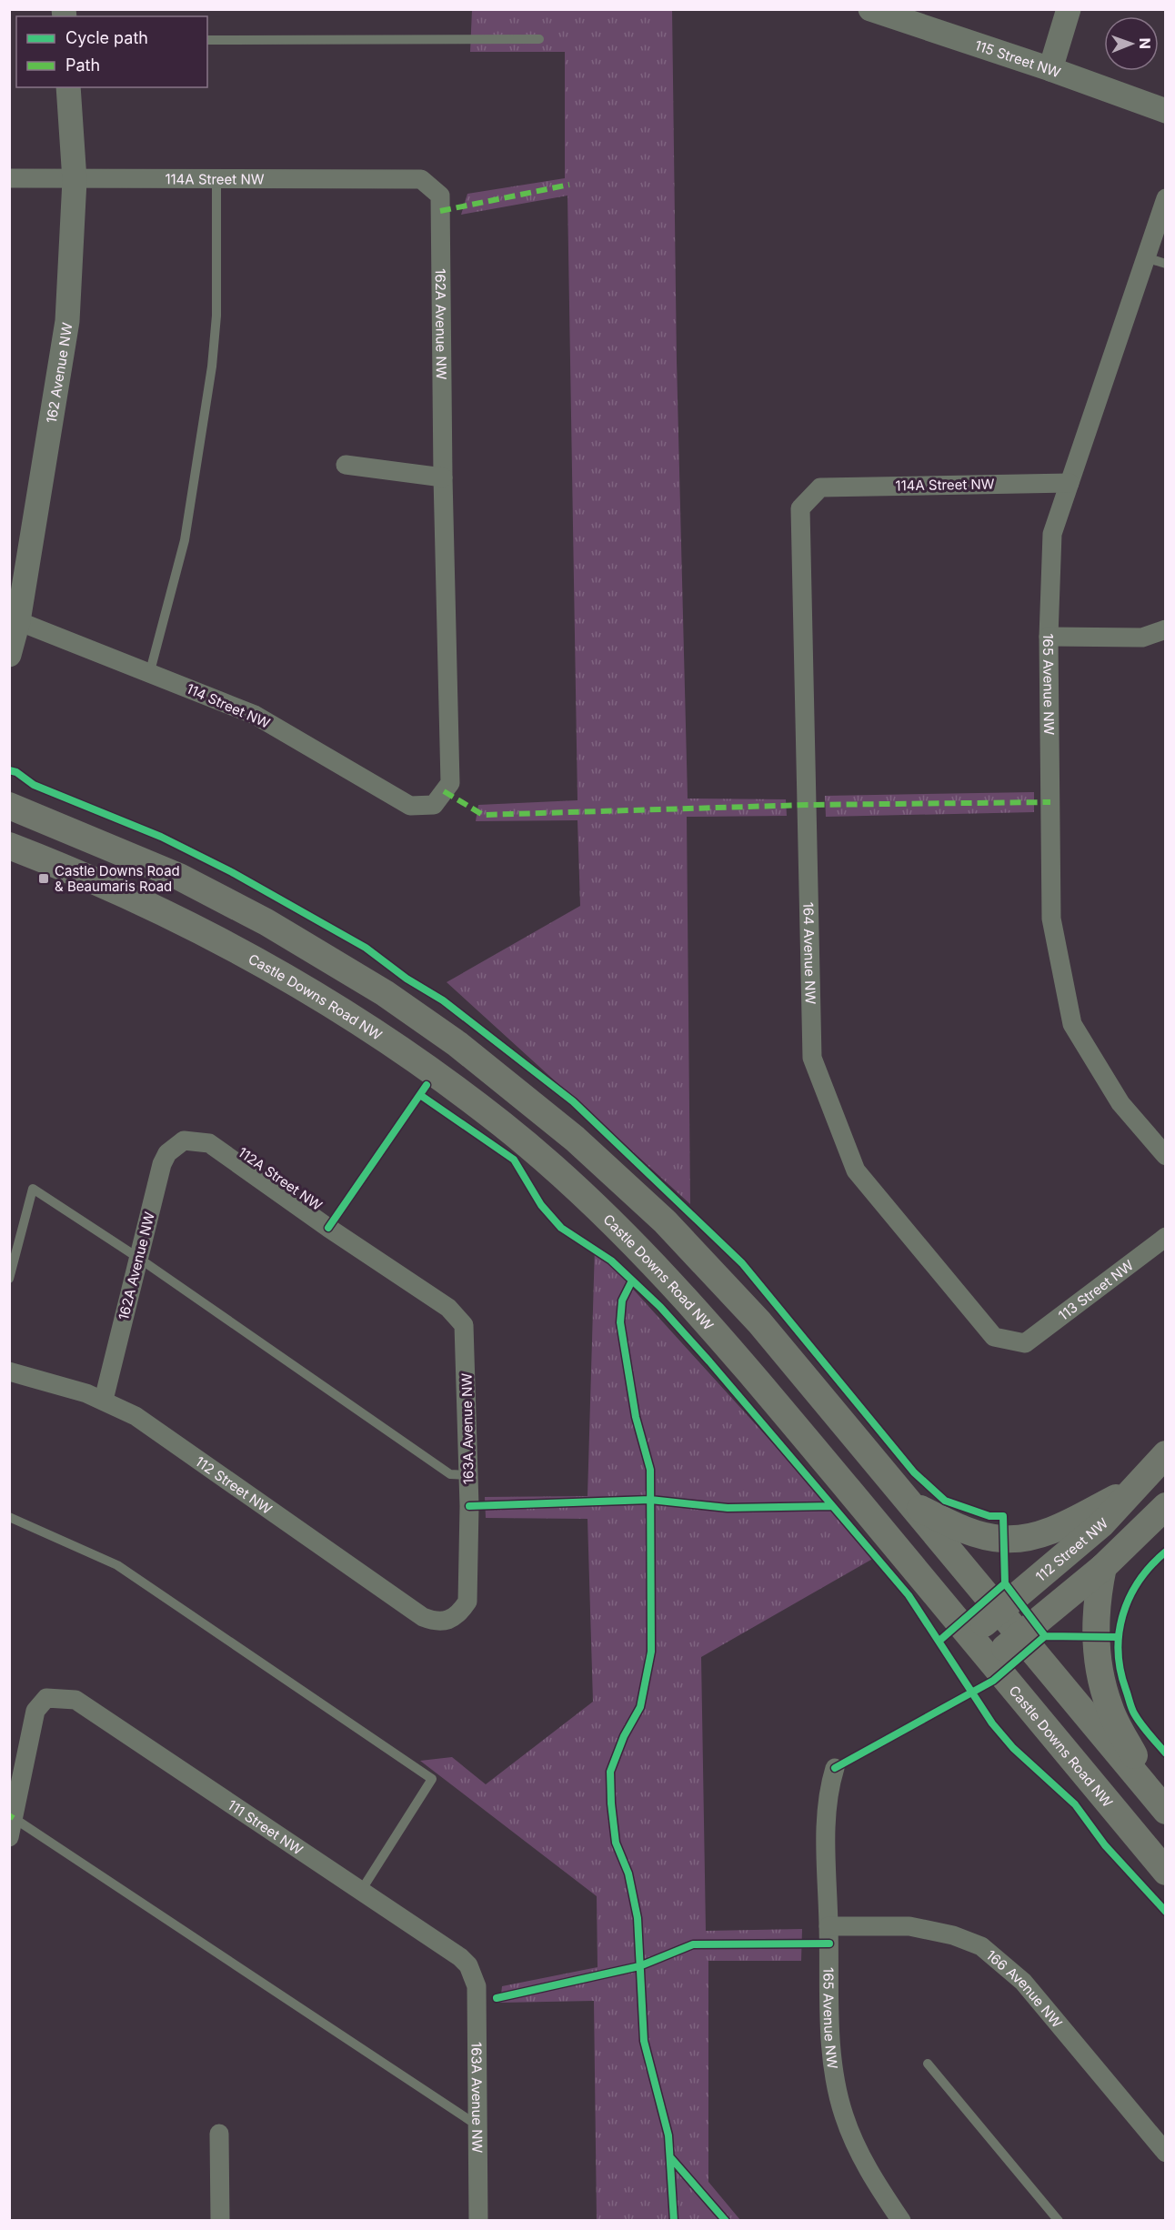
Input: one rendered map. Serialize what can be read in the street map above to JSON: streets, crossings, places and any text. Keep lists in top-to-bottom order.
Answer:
{
  "streets": {
    "main road": ["Castle Downs Road NW", "112 Street NW"],
    "street": [
      "115 Street NW",
      "114A Street NW",
      "162A Avenue NW",
      "162 Avenue NW",
      "165 Avenue NW",
      "114 Street NW",
      "164 Avenue NW",
      "112A Street NW",
      "113 Street NW",
      "163A Avenue NW",
      "111 Street NW",
      "166 Avenue NW"
    ]
  },
  "crossings": [
    ["114A Street NW", "162A Avenue NW"],
    ["114A Street NW", "162 Avenue NW"],
    ["114A Street NW", "165 Avenue NW"],
    ["114A Street NW", "164 Avenue NW"],
    ["162A Avenue NW", "114 Street NW"],
    ["162A Avenue NW", "112A Street NW"],
    ["162A Avenue NW", "112 Street NW"],
    ["162 Avenue NW", "114 Street NW"],
    ["165 Avenue NW", "166 Avenue NW"],
    ["164 Avenue NW", "113 Street NW"],
    ["Castle Downs Road NW", "112 Street NW"],
    ["112A Street NW", "163A Avenue NW"],
    ["163A Avenue NW", "112 Street NW"],
    ["163A Avenue NW", "111 Street NW"]
  ],
  "places": {
    "transit": ["Castle Downs Road & Beaumaris Road"]
  },
  "legend": ["Cycle path", "Path"],
  "north": "right"
}
